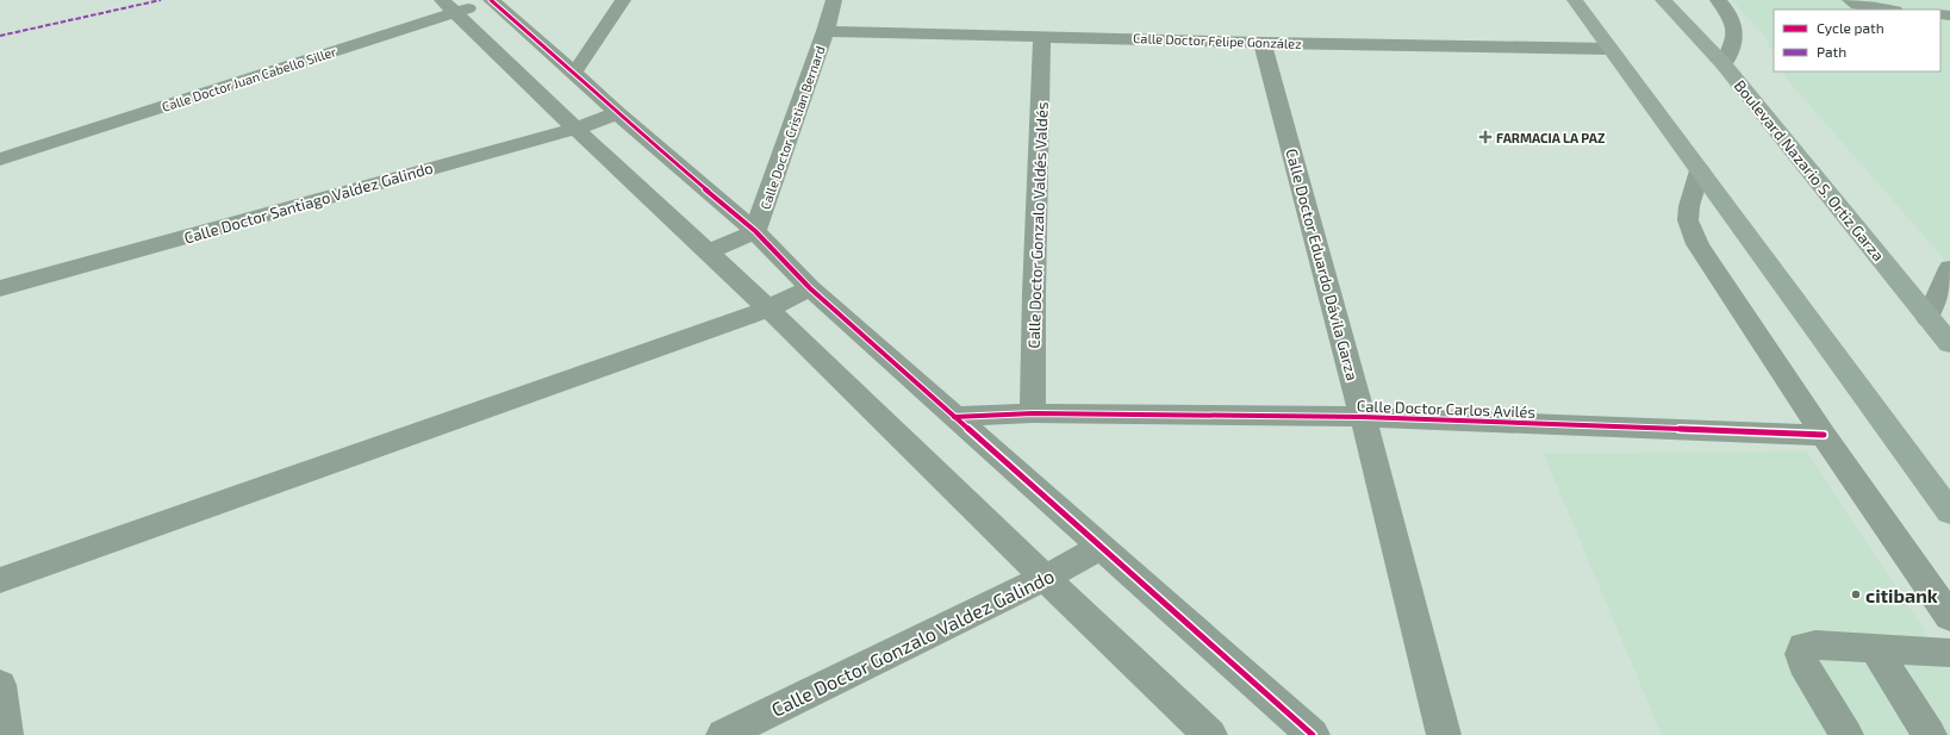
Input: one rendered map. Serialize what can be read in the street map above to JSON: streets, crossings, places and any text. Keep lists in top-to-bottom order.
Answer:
{
  "streets": {
    "highway": ["Boulevard Nazario S. Ortiz Garza"],
    "street": [
      "Calle Doctor Felipe González",
      "Calle Doctor Juan Cabello Siller",
      "Calle Doctor Cristian Bernard",
      "Calle Doctor Santiago Valdez Galindo",
      "Calle Doctor Gonzalo Valdés Valdés",
      "Calle Doctor Eduardo Dávila Garza",
      "Calle Doctor Carlos Avilés",
      "Calle Doctor Gonzalo Valdez Galindo"
    ]
  },
  "crossings": [
    ["Calle Doctor Felipe González", "Calle Doctor Cristian Bernard"],
    ["Calle Doctor Felipe González", "Calle Doctor Gonzalo Valdés Valdés"],
    ["Calle Doctor Felipe González", "Calle Doctor Eduardo Dávila Garza"],
    ["Calle Doctor Gonzalo Valdés Valdés", "Calle Doctor Carlos Avilés"],
    ["Calle Doctor Eduardo Dávila Garza", "Calle Doctor Carlos Avilés"]
  ],
  "places": {
    "health": ["FARMACIA LA PAZ"],
    "other": ["citibank"]
  },
  "legend": ["Cycle path", "Path"]
}
